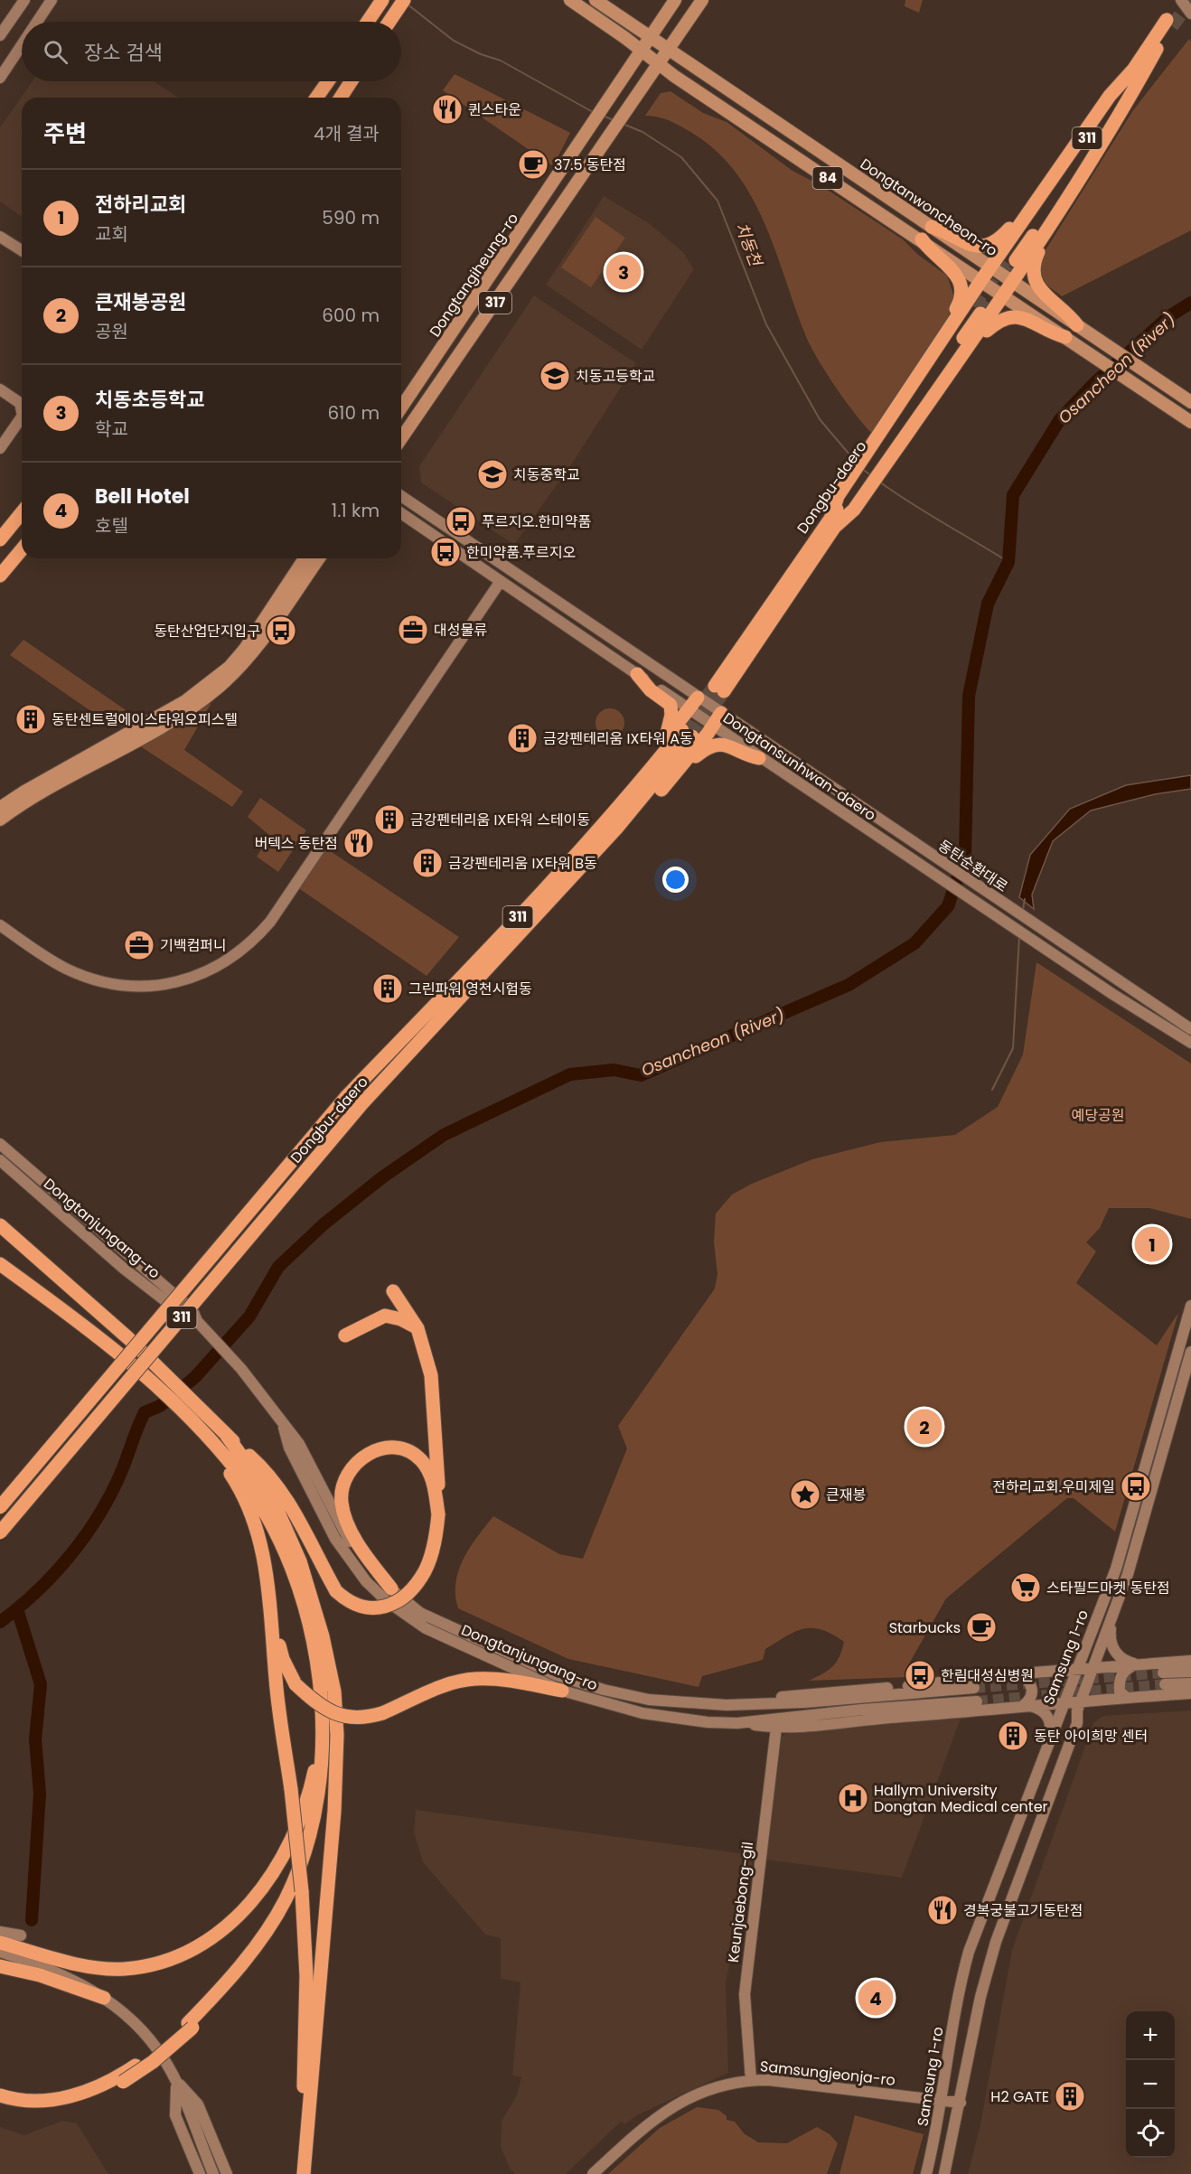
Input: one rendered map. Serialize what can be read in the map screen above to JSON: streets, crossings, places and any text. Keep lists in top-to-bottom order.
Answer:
{
  "streets": {
    "highway": ["311", "Dongbu-daero"],
    "main road": [
      "84",
      "Dongtanwoncheon-ro",
      "Dongtangiheung-ro",
      "317"
    ],
    "street": [
      "Dongtansunhwan-daero",
      "동탄순환대로",
      "Dongtanjungang-ro",
      "Samsung 1-ro",
      "Keunjaebong-gil",
      "Samsungjeonja-ro"
    ]
  },
  "crossings": [
    ["84", "Dongtanwoncheon-ro"],
    ["84", "Dongtangiheung-ro"],
    ["84", "317"],
    ["Dongtanwoncheon-ro", "Dongtangiheung-ro"],
    ["Dongtanwoncheon-ro", "317"],
    ["Dongtangiheung-ro", "317"],
    ["Dongtansunhwan-daero", "동탄순환대로"],
    ["Samsung 1-ro", "Samsungjeonja-ro"],
    ["Keunjaebong-gil", "Samsungjeonja-ro"]
  ],
  "water": ["치동천", "Osancheon (River)"],
  "parks": ["예당공원"],
  "places": {
    "restaurant": ["퀸스타운", "버텍스 동탄점", "경복궁불고기동탄점"],
    "cafe": ["37.5 동탄점", "Starbucks"],
    "school or university": ["치동고등학교", "치동중학교"],
    "bus stop": [
      "푸르지오.한미약품",
      "한미약품.푸르지오",
      "동탄산업단지입구",
      "전하리교회.우미제일",
      "한림대성심병원"
    ],
    "office": ["대성물류", "기백컴퍼니"],
    "building": [
      "동탄센트럴에이스타워오피스텔",
      "금강펜테리움 IX타워 A동",
      "금강펜테리움 IX타워 스테이동",
      "금강펜테리움 IX타워 B동",
      "그린파워 영천시험동",
      "동탄 아이희망 센터",
      "H2 GATE"
    ],
    "place": ["큰재봉"],
    "supermarket": ["스타필드마켓 동탄점"],
    "hospital": ["Hallym University Dongtan Medical center"]
  },
  "page": {
    "search": "장소 검색",
    "heading": ["주변", "4개 결과"],
    "list": [
      {
        "mark": "1",
        "name": "전하리교회",
        "note": "교회",
        "value": "590 m"
      },
      {
        "mark": "2",
        "name": "큰재봉공원",
        "note": "공원",
        "value": "600 m"
      },
      {
        "mark": "3",
        "name": "치동초등학교",
        "note": "학교",
        "value": "610 m"
      },
      {
        "mark": "4",
        "name": "Bell Hotel",
        "note": "호텔",
        "value": "1.1 km"
      }
    ],
    "pins": [
      "3",
      "1",
      "2",
      "4"
    ],
    "map_buttons": ["+", "−"]
  }
}
